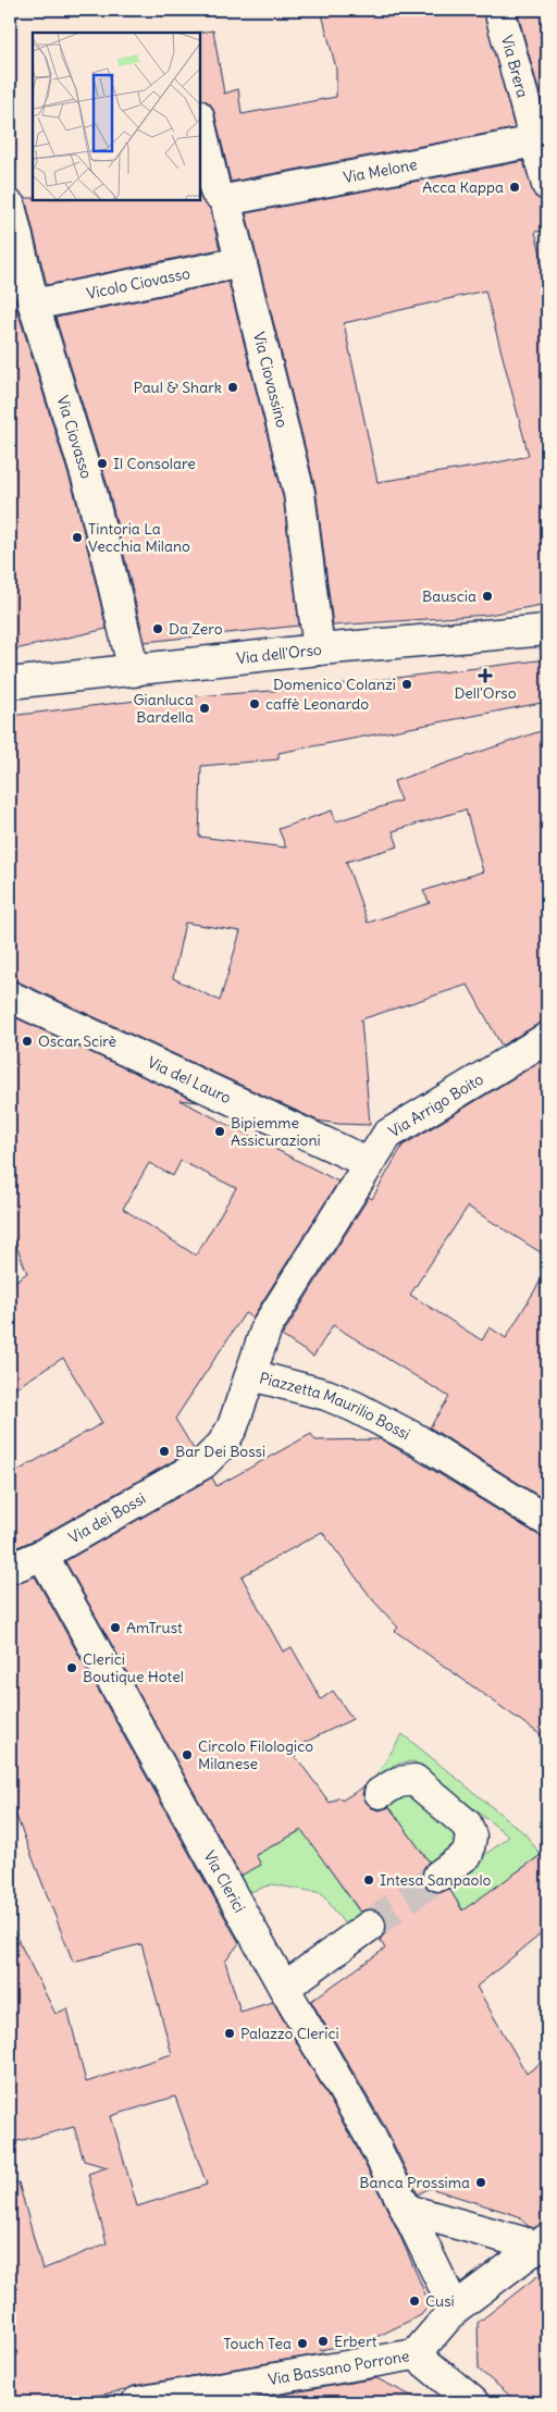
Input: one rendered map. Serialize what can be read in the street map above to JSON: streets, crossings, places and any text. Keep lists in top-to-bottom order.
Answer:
{
  "streets": {
    "street": [
      "Via Brera",
      "Via Melone",
      "Vicolo Ciovasso",
      "Via Ciovassino",
      "Via Ciovasso",
      "Via dell'Orso",
      "Via del Lauro",
      "Via Arrigo Boito",
      "Piazzetta Maurilio Bossi",
      "Via dei Bossi",
      "Via Clerici",
      "Via Bassano Porrone"
    ]
  },
  "crossings": [
    ["Via Brera", "Via Melone"],
    ["Via Melone", "Via Ciovassino"],
    ["Vicolo Ciovasso", "Via Ciovassino"],
    ["Vicolo Ciovasso", "Via Ciovasso"],
    ["Via Ciovassino", "Via dell'Orso"],
    ["Via Ciovasso", "Via dell'Orso"],
    ["Via del Lauro", "Via Arrigo Boito"],
    ["Via Arrigo Boito", "Piazzetta Maurilio Bossi"],
    ["Piazzetta Maurilio Bossi", "Via dei Bossi"],
    ["Via dei Bossi", "Via Clerici"],
    ["Via Clerici", "Via Bassano Porrone"]
  ],
  "places": {
    "other": [
      "Acca Kappa",
      "Paul & Shark",
      "Il Consolare",
      "Tintoria La Vecchia Milano",
      "Bauscia",
      "Da Zero",
      "Domenico Colanzi",
      "caffè Leonardo",
      "Gianluca Bardella",
      "Oscar Scirè",
      "Bipiemme Assicurazioni",
      "Bar Dei Bossi",
      "AmTrust",
      "Clerici Boutique Hotel",
      "Circolo Filologico Milanese",
      "Intesa Sanpaolo",
      "Palazzo Clerici",
      "Banca Prossima",
      "Cusi",
      "Erbert",
      "Touch Tea"
    ],
    "health": ["Dell'Orso"]
  }
}
